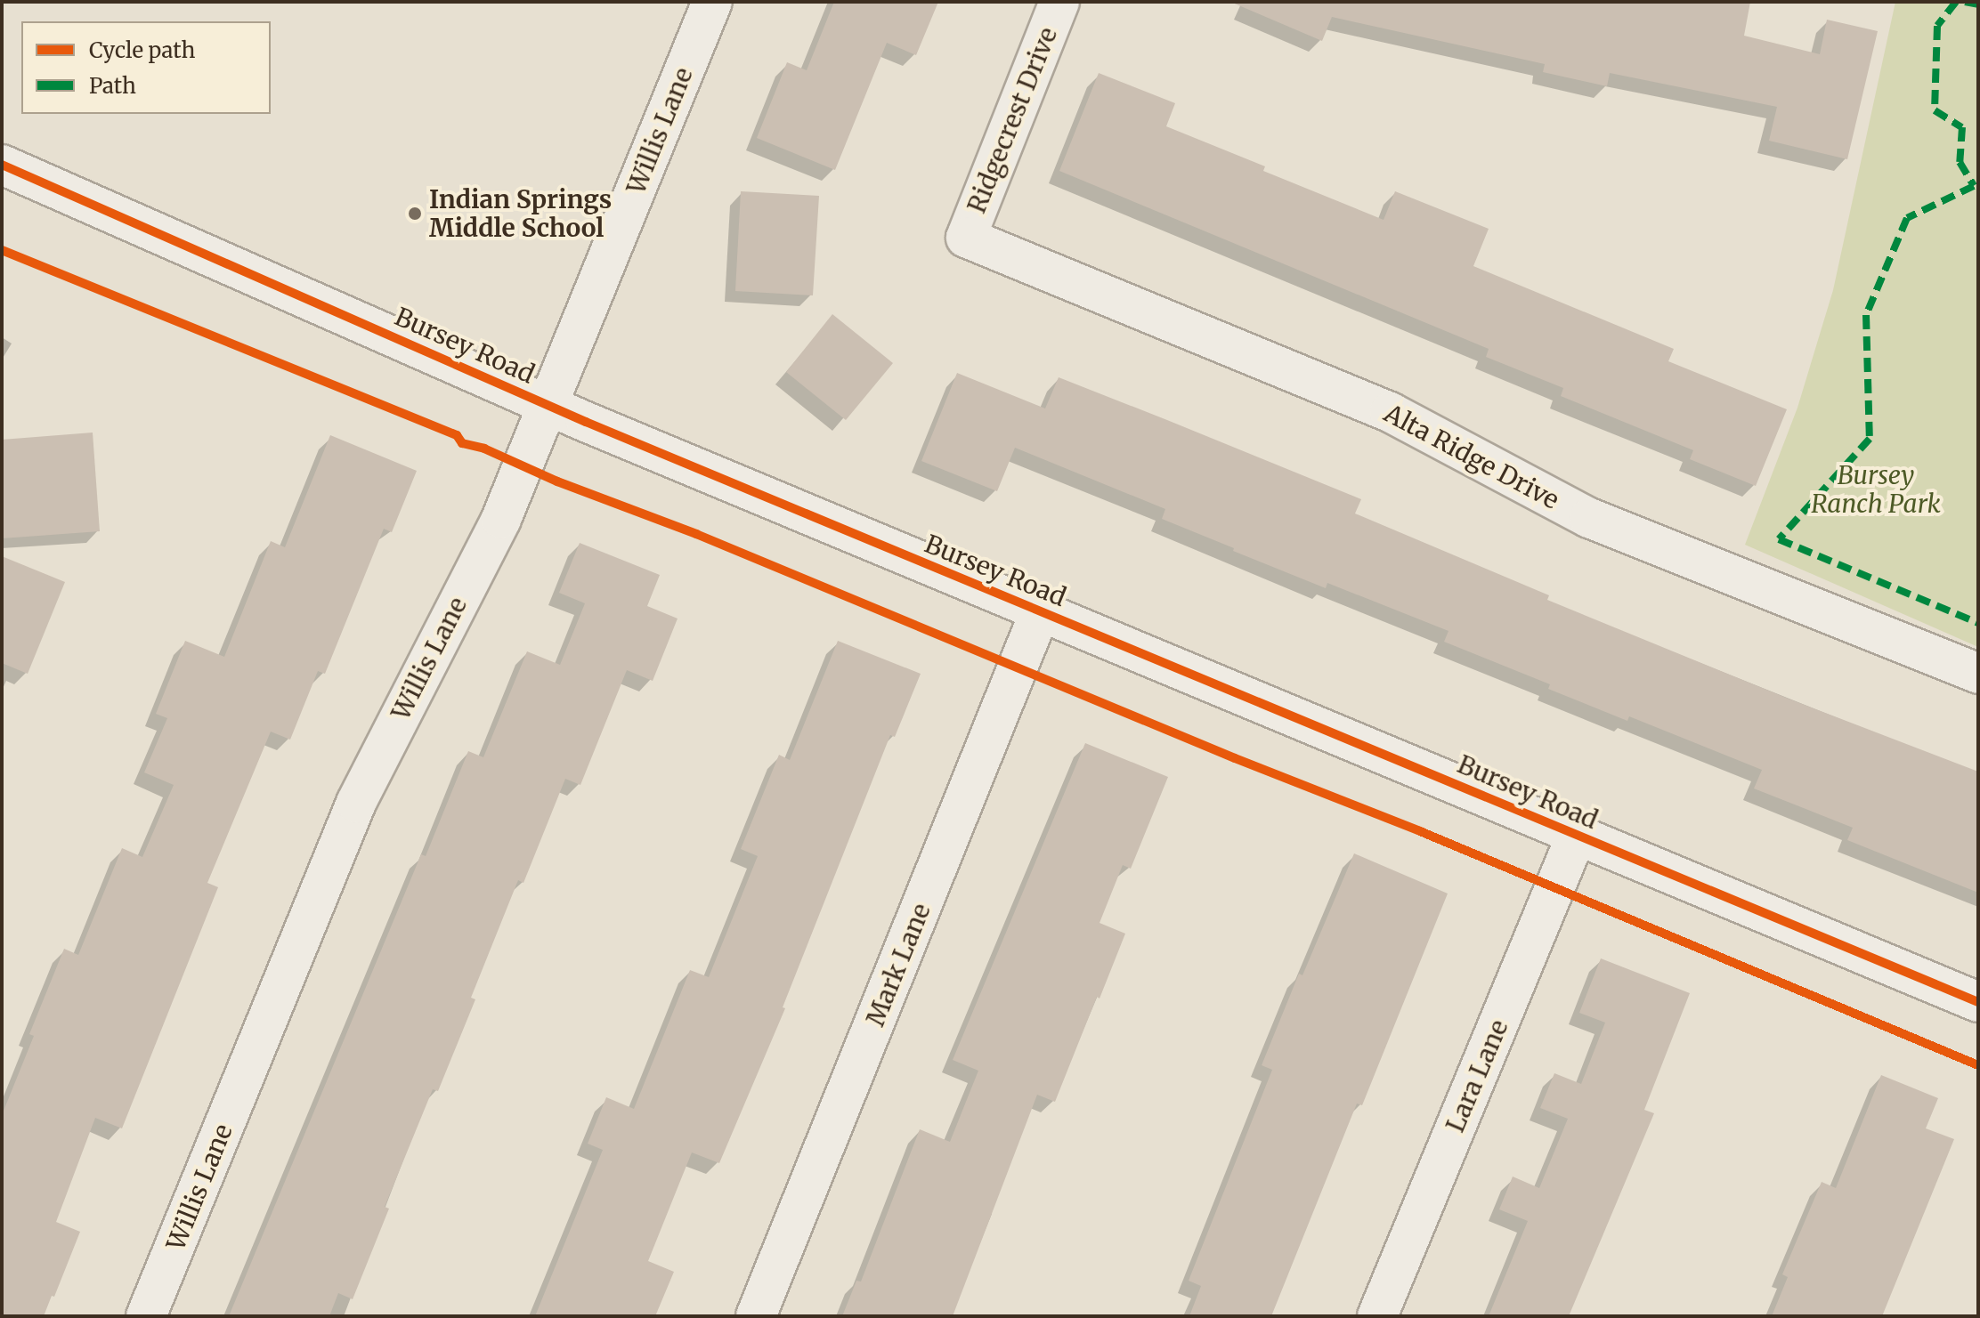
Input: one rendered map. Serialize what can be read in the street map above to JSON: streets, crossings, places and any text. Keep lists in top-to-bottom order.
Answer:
{
  "streets": {
    "street": [
      "Ridgecrest Drive",
      "Willis Lane",
      "Bursey Road",
      "Alta Ridge Drive",
      "Mark Lane",
      "Lara Lane"
    ]
  },
  "crossings": [
    ["Ridgecrest Drive", "Alta Ridge Drive"],
    ["Willis Lane", "Bursey Road"],
    ["Bursey Road", "Mark Lane"],
    ["Bursey Road", "Lara Lane"]
  ],
  "parks": ["Bursey Ranch Park"],
  "places": ["Indian Springs Middle School"],
  "legend": ["Cycle path", "Path"]
}
